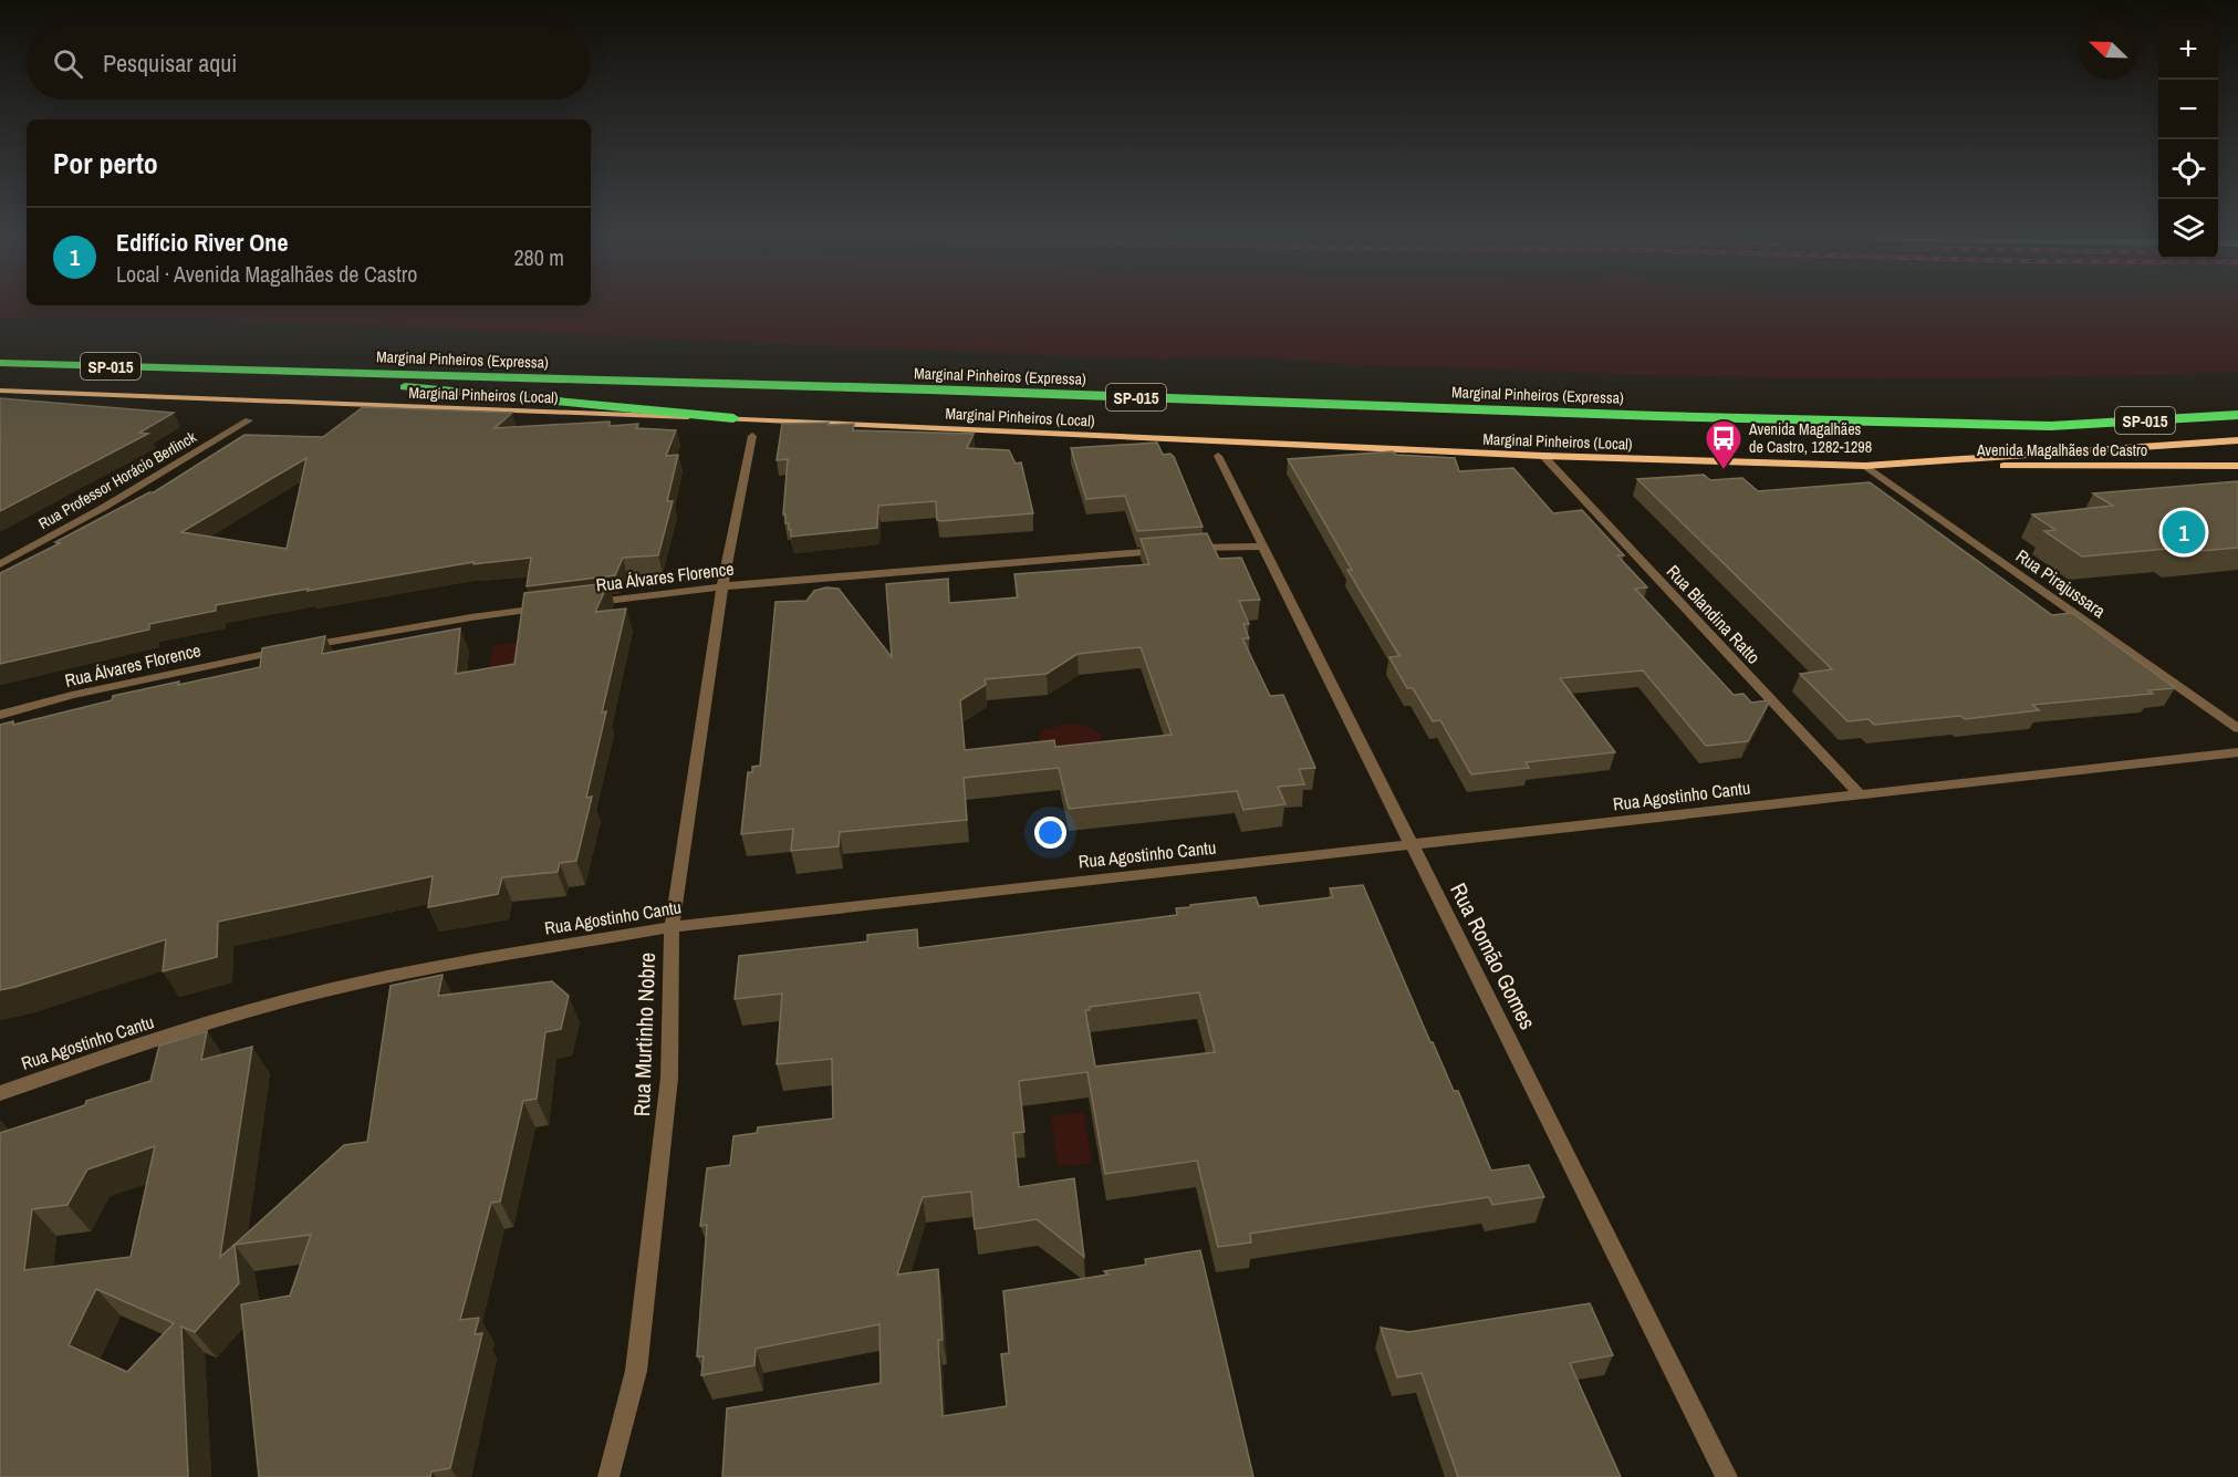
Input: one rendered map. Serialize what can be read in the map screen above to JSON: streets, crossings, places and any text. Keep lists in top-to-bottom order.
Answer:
{
  "streets": {
    "highway": ["Marginal Pinheiros (Expressa)", "SP-015"],
    "main road": ["Marginal Pinheiros (Local)", "Avenida Magalhães de Castro"],
    "street": [
      "Rua Professor Horácio Berlinck",
      "Rua Álvares Florence",
      "Rua Pirajussara",
      "Rua Blandina Ratto",
      "Rua Agostinho Cantu",
      "Rua Romão Gomes",
      "Rua Murtinho Nobre"
    ]
  },
  "crossings": [
    ["Marginal Pinheiros (Local)", "Avenida Magalhães de Castro"],
    ["Marginal Pinheiros (Local)", "Rua Pirajussara"],
    ["Marginal Pinheiros (Local)", "Rua Blandina Ratto"],
    ["Rua Álvares Florence", "Rua Murtinho Nobre"],
    ["Rua Blandina Ratto", "Rua Agostinho Cantu"],
    ["Rua Agostinho Cantu", "Rua Romão Gomes"],
    ["Rua Agostinho Cantu", "Rua Murtinho Nobre"]
  ],
  "places": {
    "bus stop": ["Avenida Magalhães de Castro, 1282-1298"]
  },
  "north": "top left",
  "page": {
    "map_buttons": ["+", "−"],
    "search": "Pesquisar aqui",
    "heading": "Por perto",
    "list": [
      {
        "mark": "1",
        "name": "Edifício River One",
        "note": "Local · Avenida Magalhães de Castro",
        "value": "280 m"
      }
    ],
    "pins": "1"
  }
}
